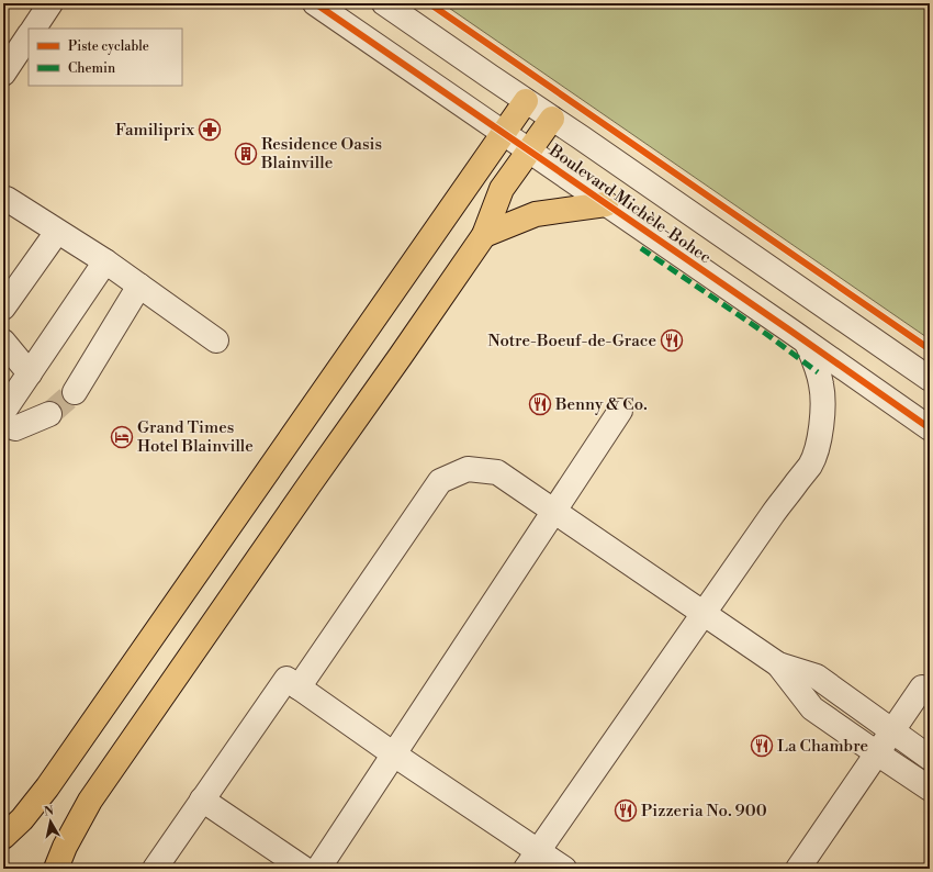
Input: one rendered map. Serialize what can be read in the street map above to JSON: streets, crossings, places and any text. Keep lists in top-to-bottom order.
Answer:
{
  "streets": {
    "street": ["Boulevard Michèle-Bohec"]
  },
  "places": {
    "pharmacy": ["Familiprix"],
    "building": ["Residence Oasis Blainville"],
    "restaurant": [
      "Notre-Boeuf-de-Grace",
      "Benny & Co.",
      "La Chambre",
      "Pizzeria No. 900"
    ],
    "hotel": ["Grand Times Hotel Blainville"]
  },
  "legend": ["Piste cyclable", "Chemin"],
  "north": "top"
}
